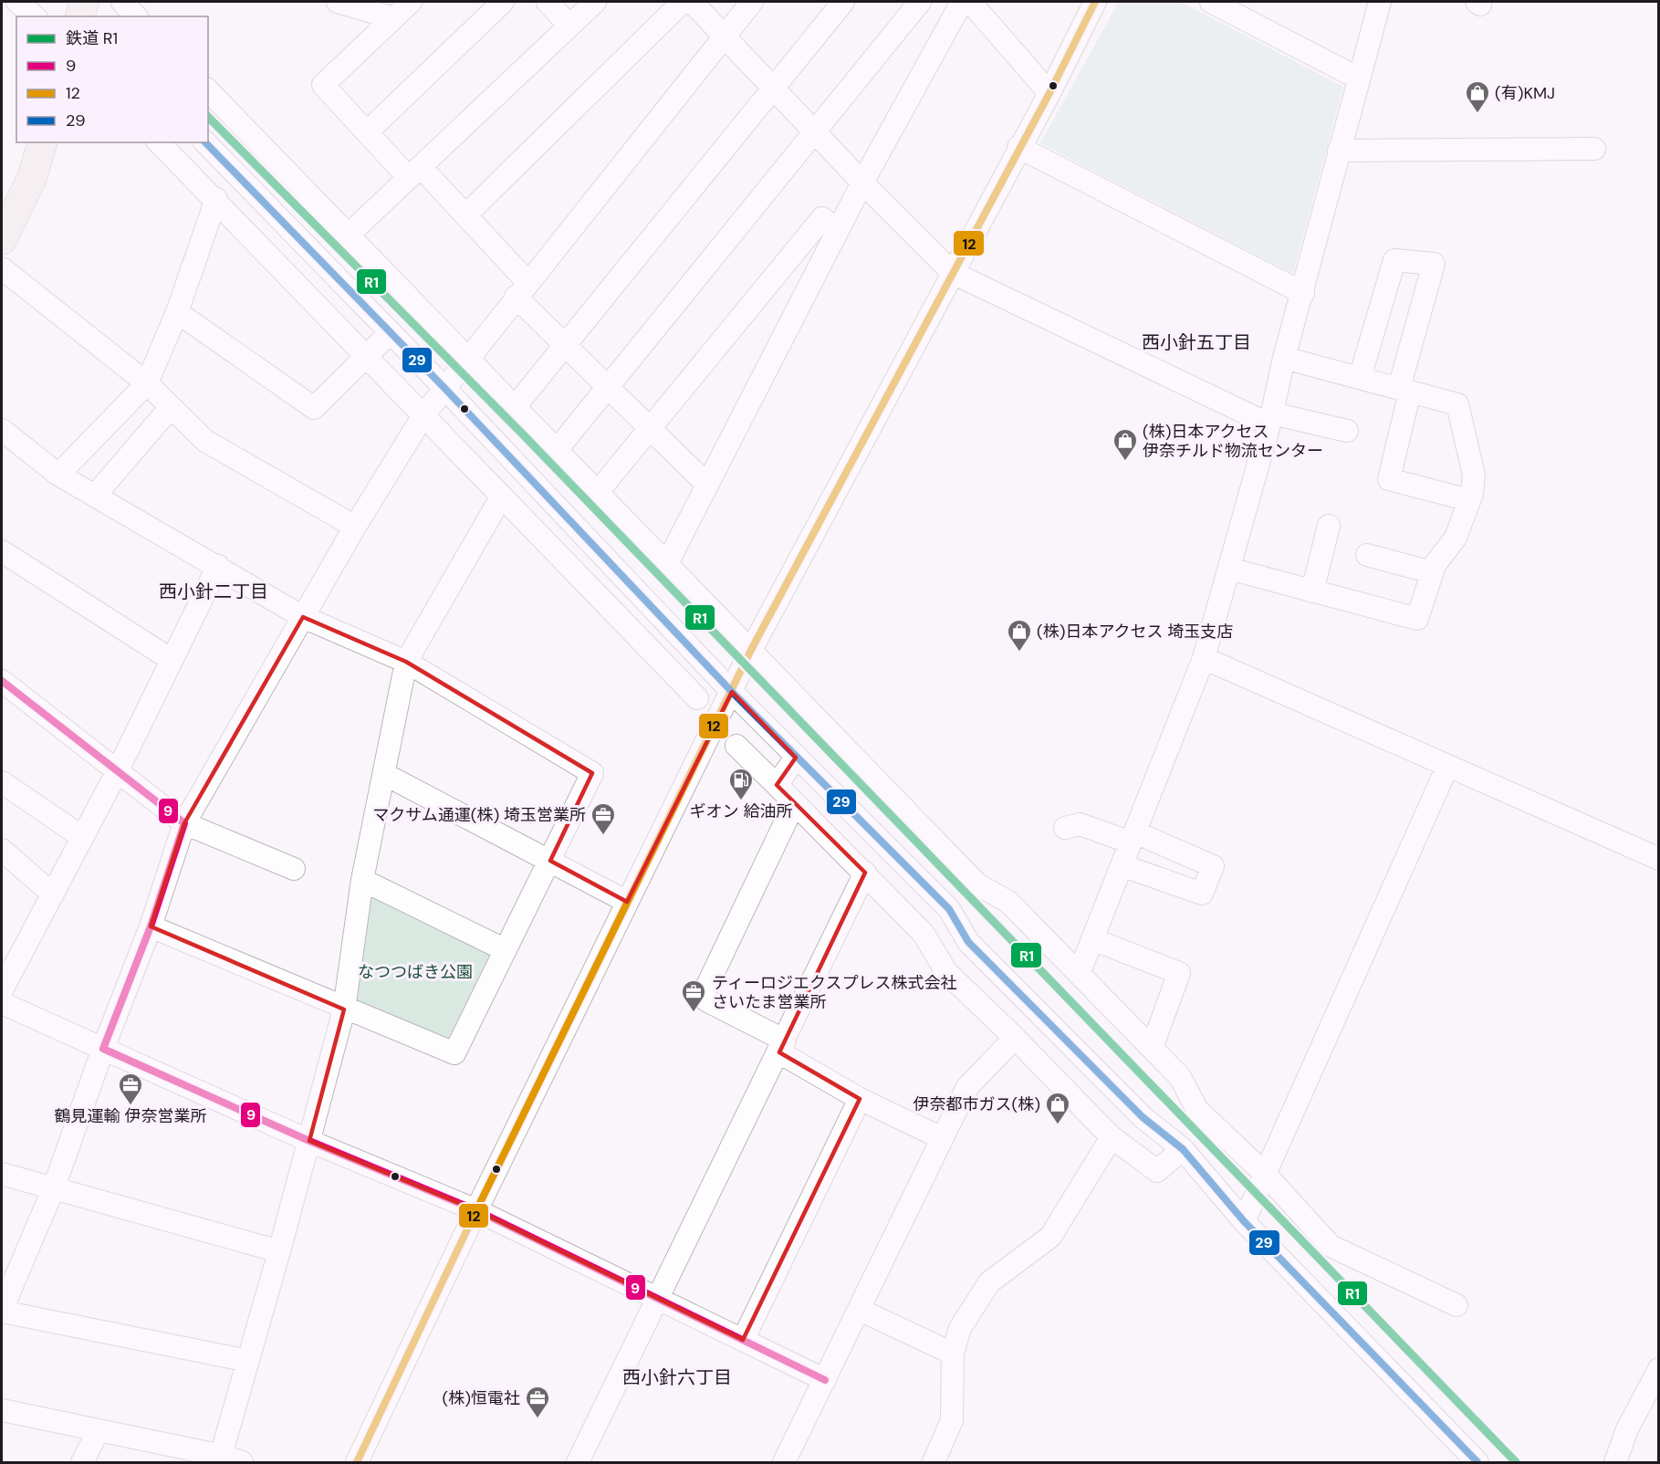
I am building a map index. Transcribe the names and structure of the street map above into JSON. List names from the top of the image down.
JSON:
{
  "districts": ["西小針五丁目", "西小針二丁目", "西小針六丁目"],
  "parks": ["なつつばき公園"],
  "places": {
    "shop": [
      "(有)KMJ",
      "(株)日本アクセス 伊奈チルド物流センター",
      "(株)日本アクセス 埼玉支店",
      "伊奈都市ガス(株)"
    ],
    "fuel station": ["ギオン 給油所"],
    "office": [
      "マクサム通運(株) 埼玉営業所",
      "ティーロジエクスプレス株式会社 さいたま営業所",
      "鶴見運輸 伊奈営業所",
      "(株)恒電社"
    ]
  },
  "lines": [
    "transit line 12",
    "rail line R1",
    "transit line 29",
    "transit line 9"
  ],
  "legend": [
    "鉄道 R1",
    "9",
    "12",
    "29"
  ]
}
